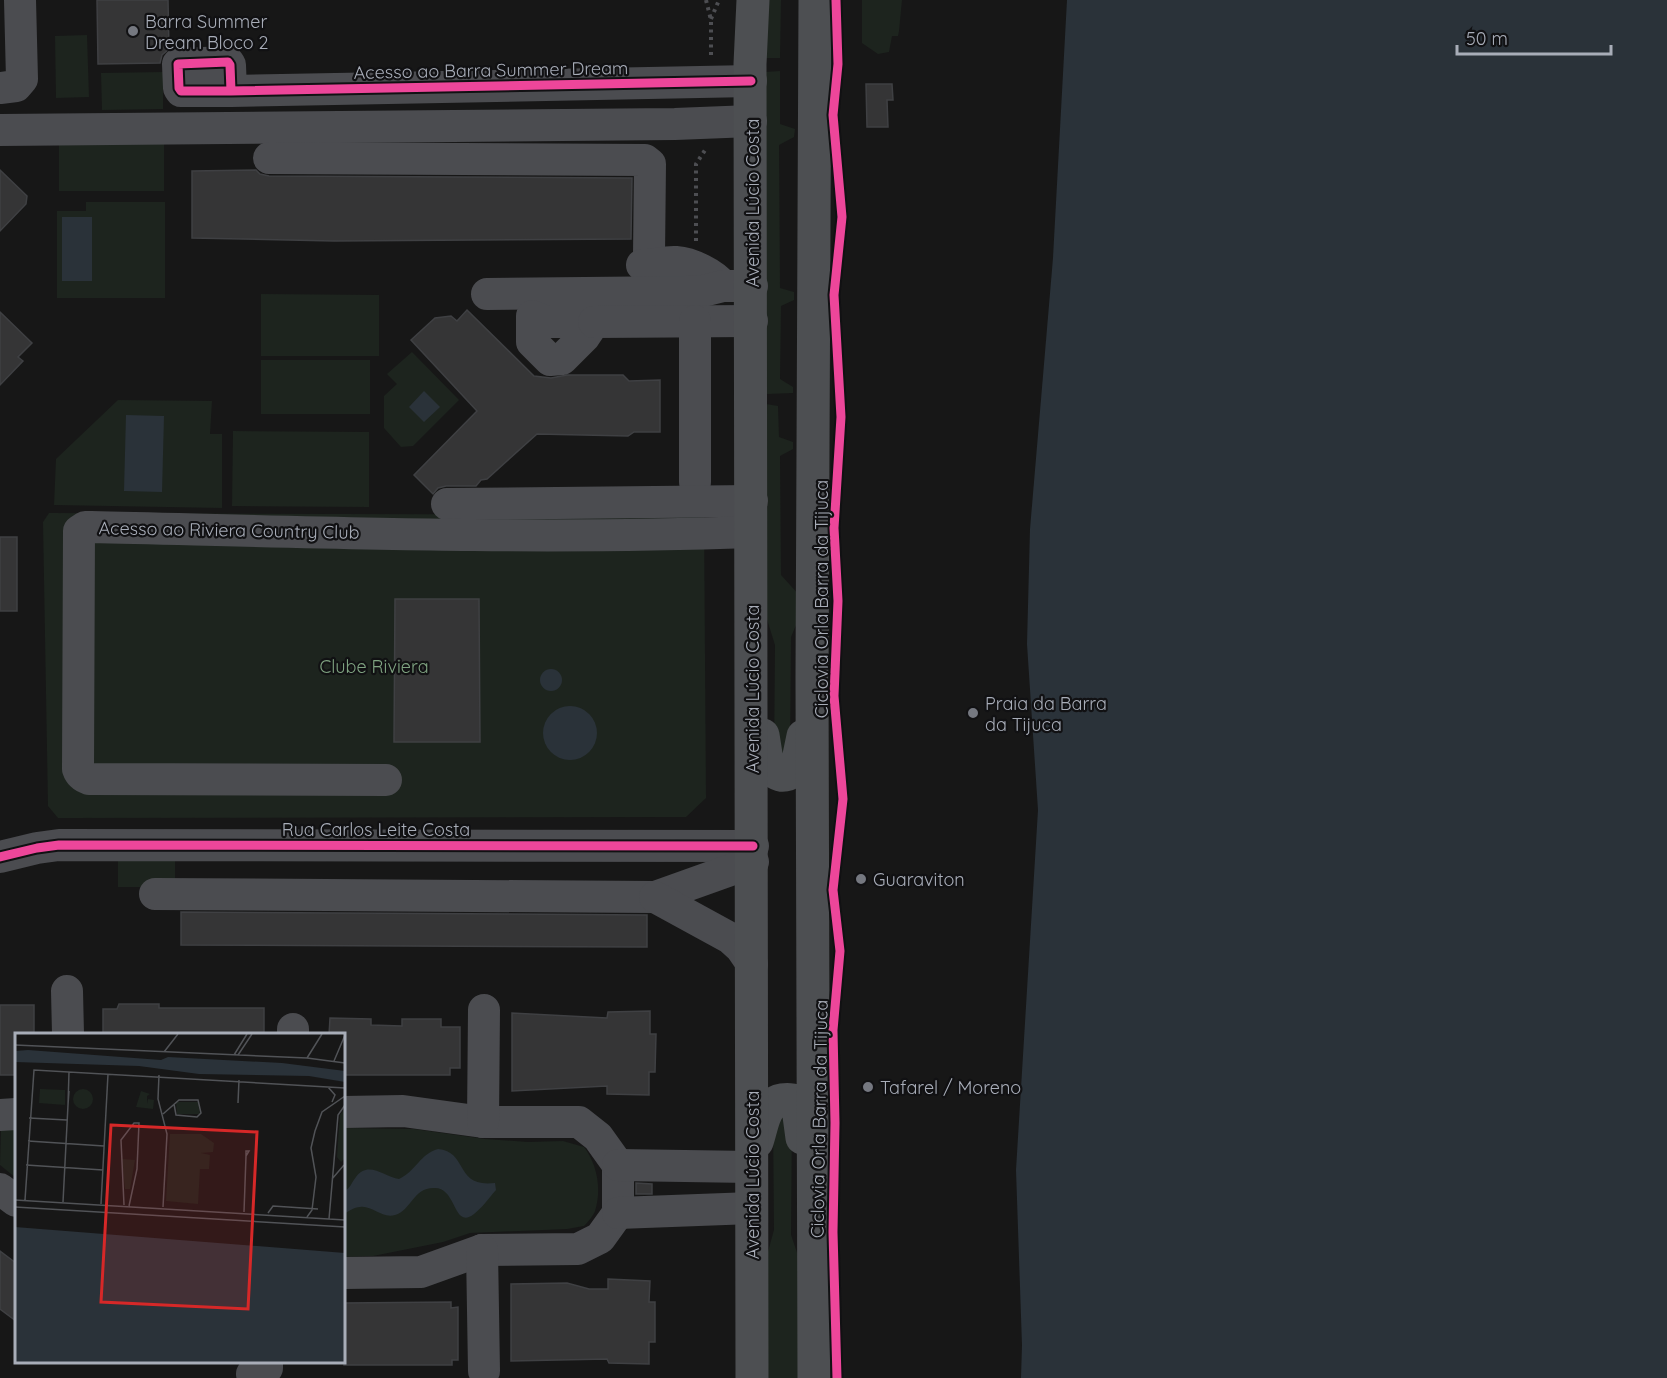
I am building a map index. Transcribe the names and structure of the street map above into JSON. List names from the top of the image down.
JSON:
{
  "streets": {
    "main road": ["Avenida Lúcio Costa"],
    "street": ["Acesso ao Barra Summer Dream", "Acesso ao Riviera Country Club", "Rua Carlos Leite Costa"],
    "cycle path": ["Ciclovia Orla Barra da Tijuca"]
  },
  "crossings": [
    ["Acesso ao Barra Summer Dream", "Avenida Lúcio Costa"],
    ["Avenida Lúcio Costa", "Acesso ao Riviera Country Club"],
    ["Avenida Lúcio Costa", "Rua Carlos Leite Costa"]
  ],
  "parks": ["Clube Riviera"],
  "places": [
    "Barra Summer Dream Bloco 2",
    "Praia da Barra da Tijuca",
    "Guaraviton",
    "Tafarel / Moreno"
  ],
  "scale_bar": "50 m"
}
